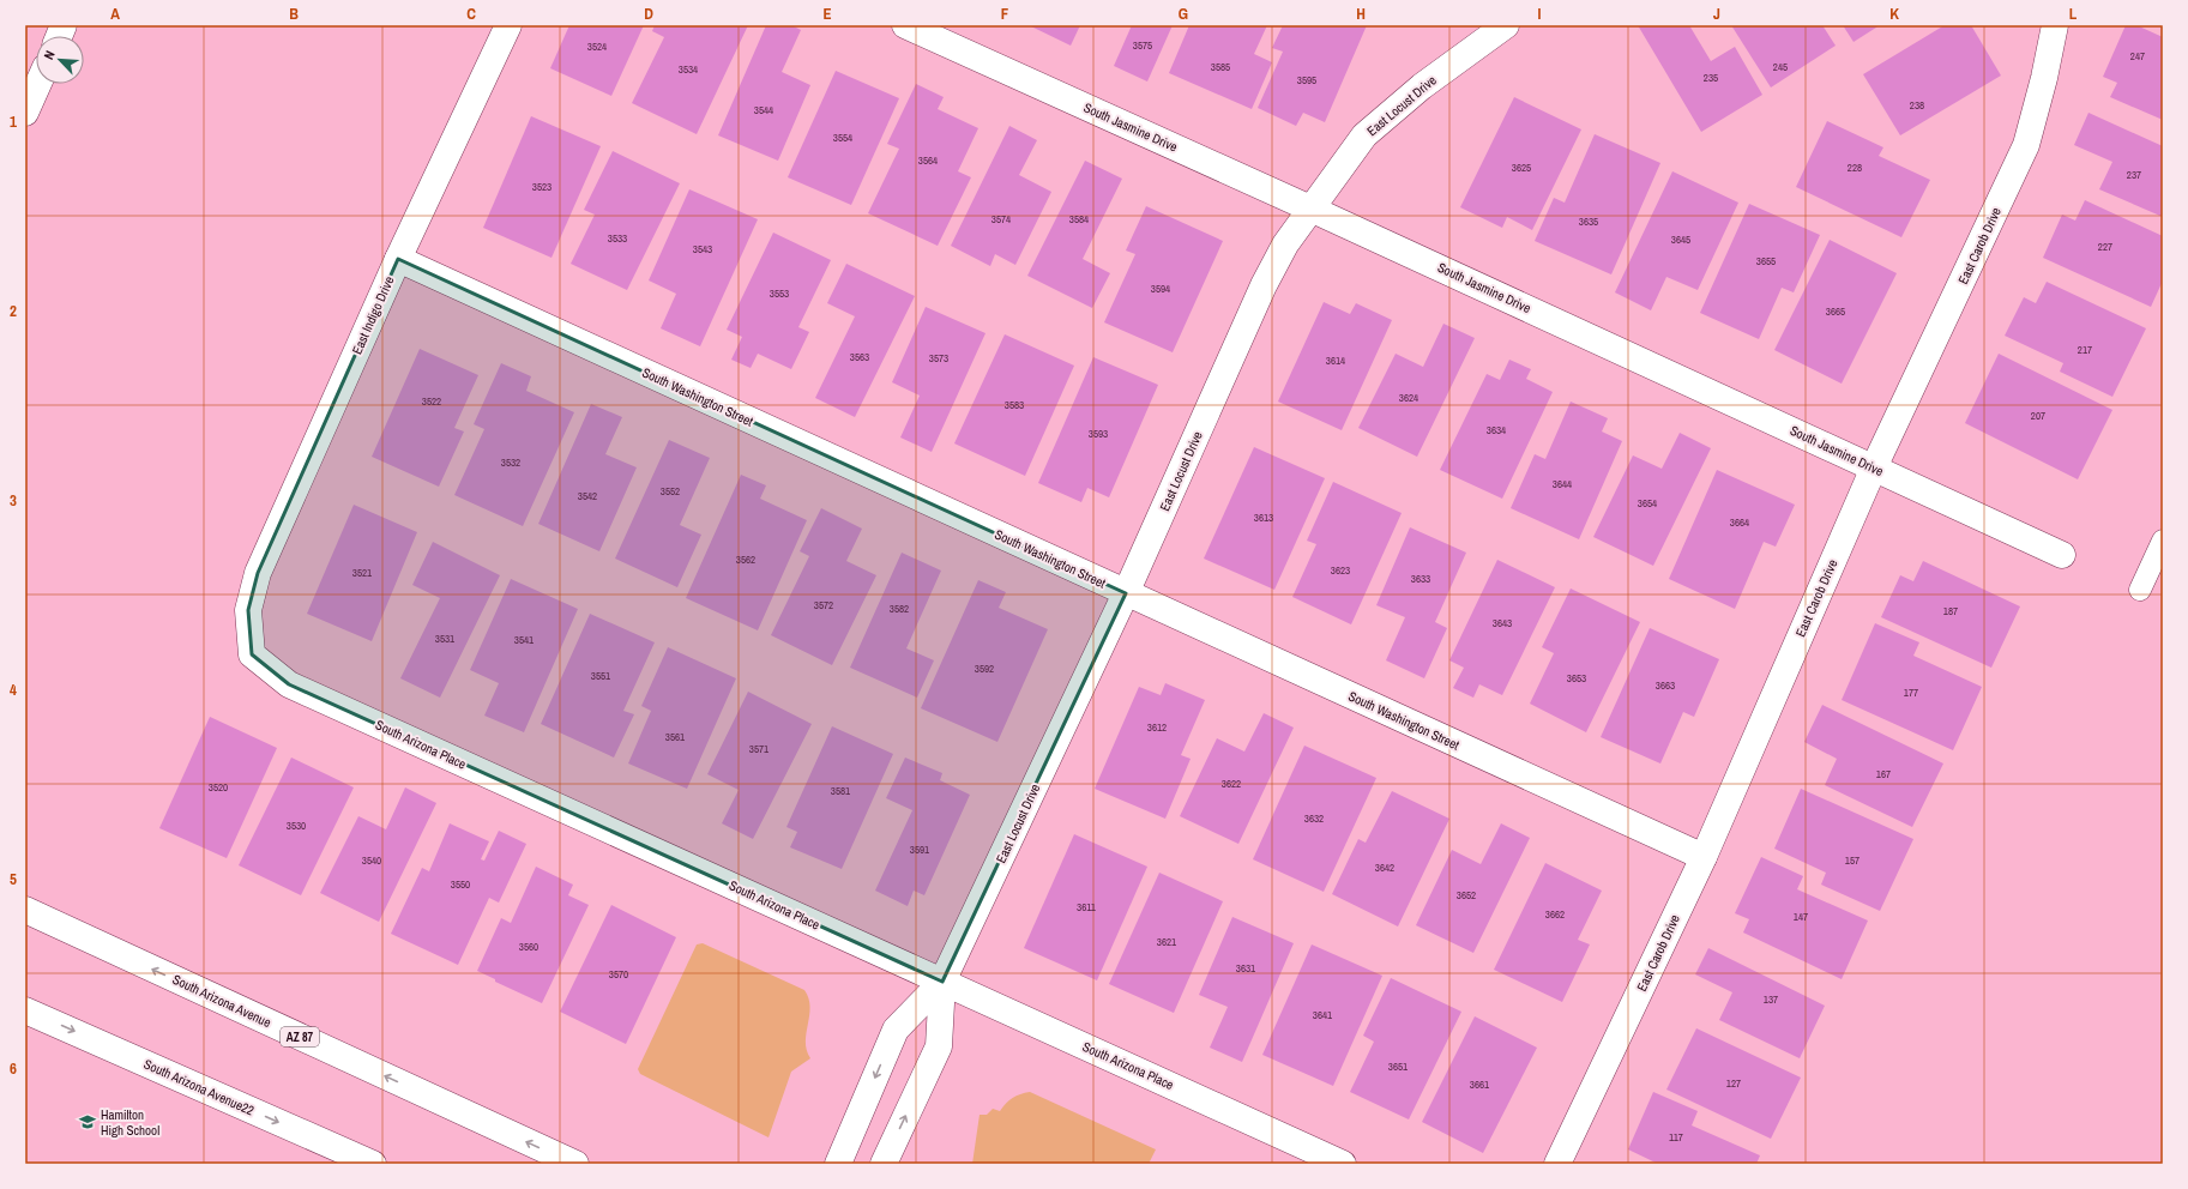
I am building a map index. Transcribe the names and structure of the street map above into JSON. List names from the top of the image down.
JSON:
{
  "streets": {
    "street": [
      "East Locust Drive",
      "South Jasmine Drive",
      "East Carob Drive",
      "East Indigo Drive",
      "South Washington Street",
      "South Arizona Place",
      "South Arizona Avenue",
      "AZ 87",
      "South Arizona Avenue22"
    ]
  },
  "crossings": [
    ["East Locust Drive", "South Jasmine Drive"],
    ["East Locust Drive", "South Washington Street"],
    ["East Locust Drive", "South Arizona Place"],
    ["South Jasmine Drive", "East Carob Drive"],
    ["East Carob Drive", "South Washington Street"],
    ["East Indigo Drive", "South Washington Street"],
    ["East Indigo Drive", "South Arizona Place"]
  ],
  "one_way": ["South Arizona Avenue", "South Arizona Avenue22"],
  "places": {
    "school or university": ["Hamilton High School"]
  },
  "house_numbers": [
    "3575",
    "3524",
    "247",
    "3585",
    "245",
    "3534",
    "235",
    "3595",
    "238",
    "3544",
    "3554",
    "3564",
    "3625",
    "228",
    "237",
    "3523",
    "3574",
    "3584",
    "3635",
    "3533",
    "3645",
    "227",
    "3543",
    "3655",
    "3594",
    "3553",
    "3665",
    "217",
    "3563",
    "3573",
    "3614",
    "3624",
    "3522",
    "3583",
    "207",
    "3634",
    "3593",
    "3532",
    "3644",
    "3552",
    "3542",
    "3654",
    "3613",
    "3664",
    "3562",
    "3623",
    "3521",
    "3633",
    "3572",
    "3582",
    "187",
    "3643",
    "3531",
    "3541",
    "3592",
    "3551",
    "3653",
    "3663",
    "177",
    "3612",
    "3561",
    "3571",
    "167",
    "3622",
    "3520",
    "3581",
    "3632",
    "3530",
    "3591",
    "3540",
    "157",
    "3642",
    "3550",
    "3652",
    "3611",
    "3662",
    "147",
    "3621",
    "3560",
    "3631",
    "3570",
    "137",
    "3641",
    "3651",
    "127",
    "3661",
    "117"
  ],
  "north": "top left",
  "grid": {
    "columns": [
      "A",
      "B",
      "C",
      "D",
      "E",
      "F",
      "G",
      "H",
      "I",
      "J",
      "K",
      "L"
    ],
    "rows": [
      "1",
      "2",
      "3",
      "4",
      "5",
      "6"
    ]
  }
}
